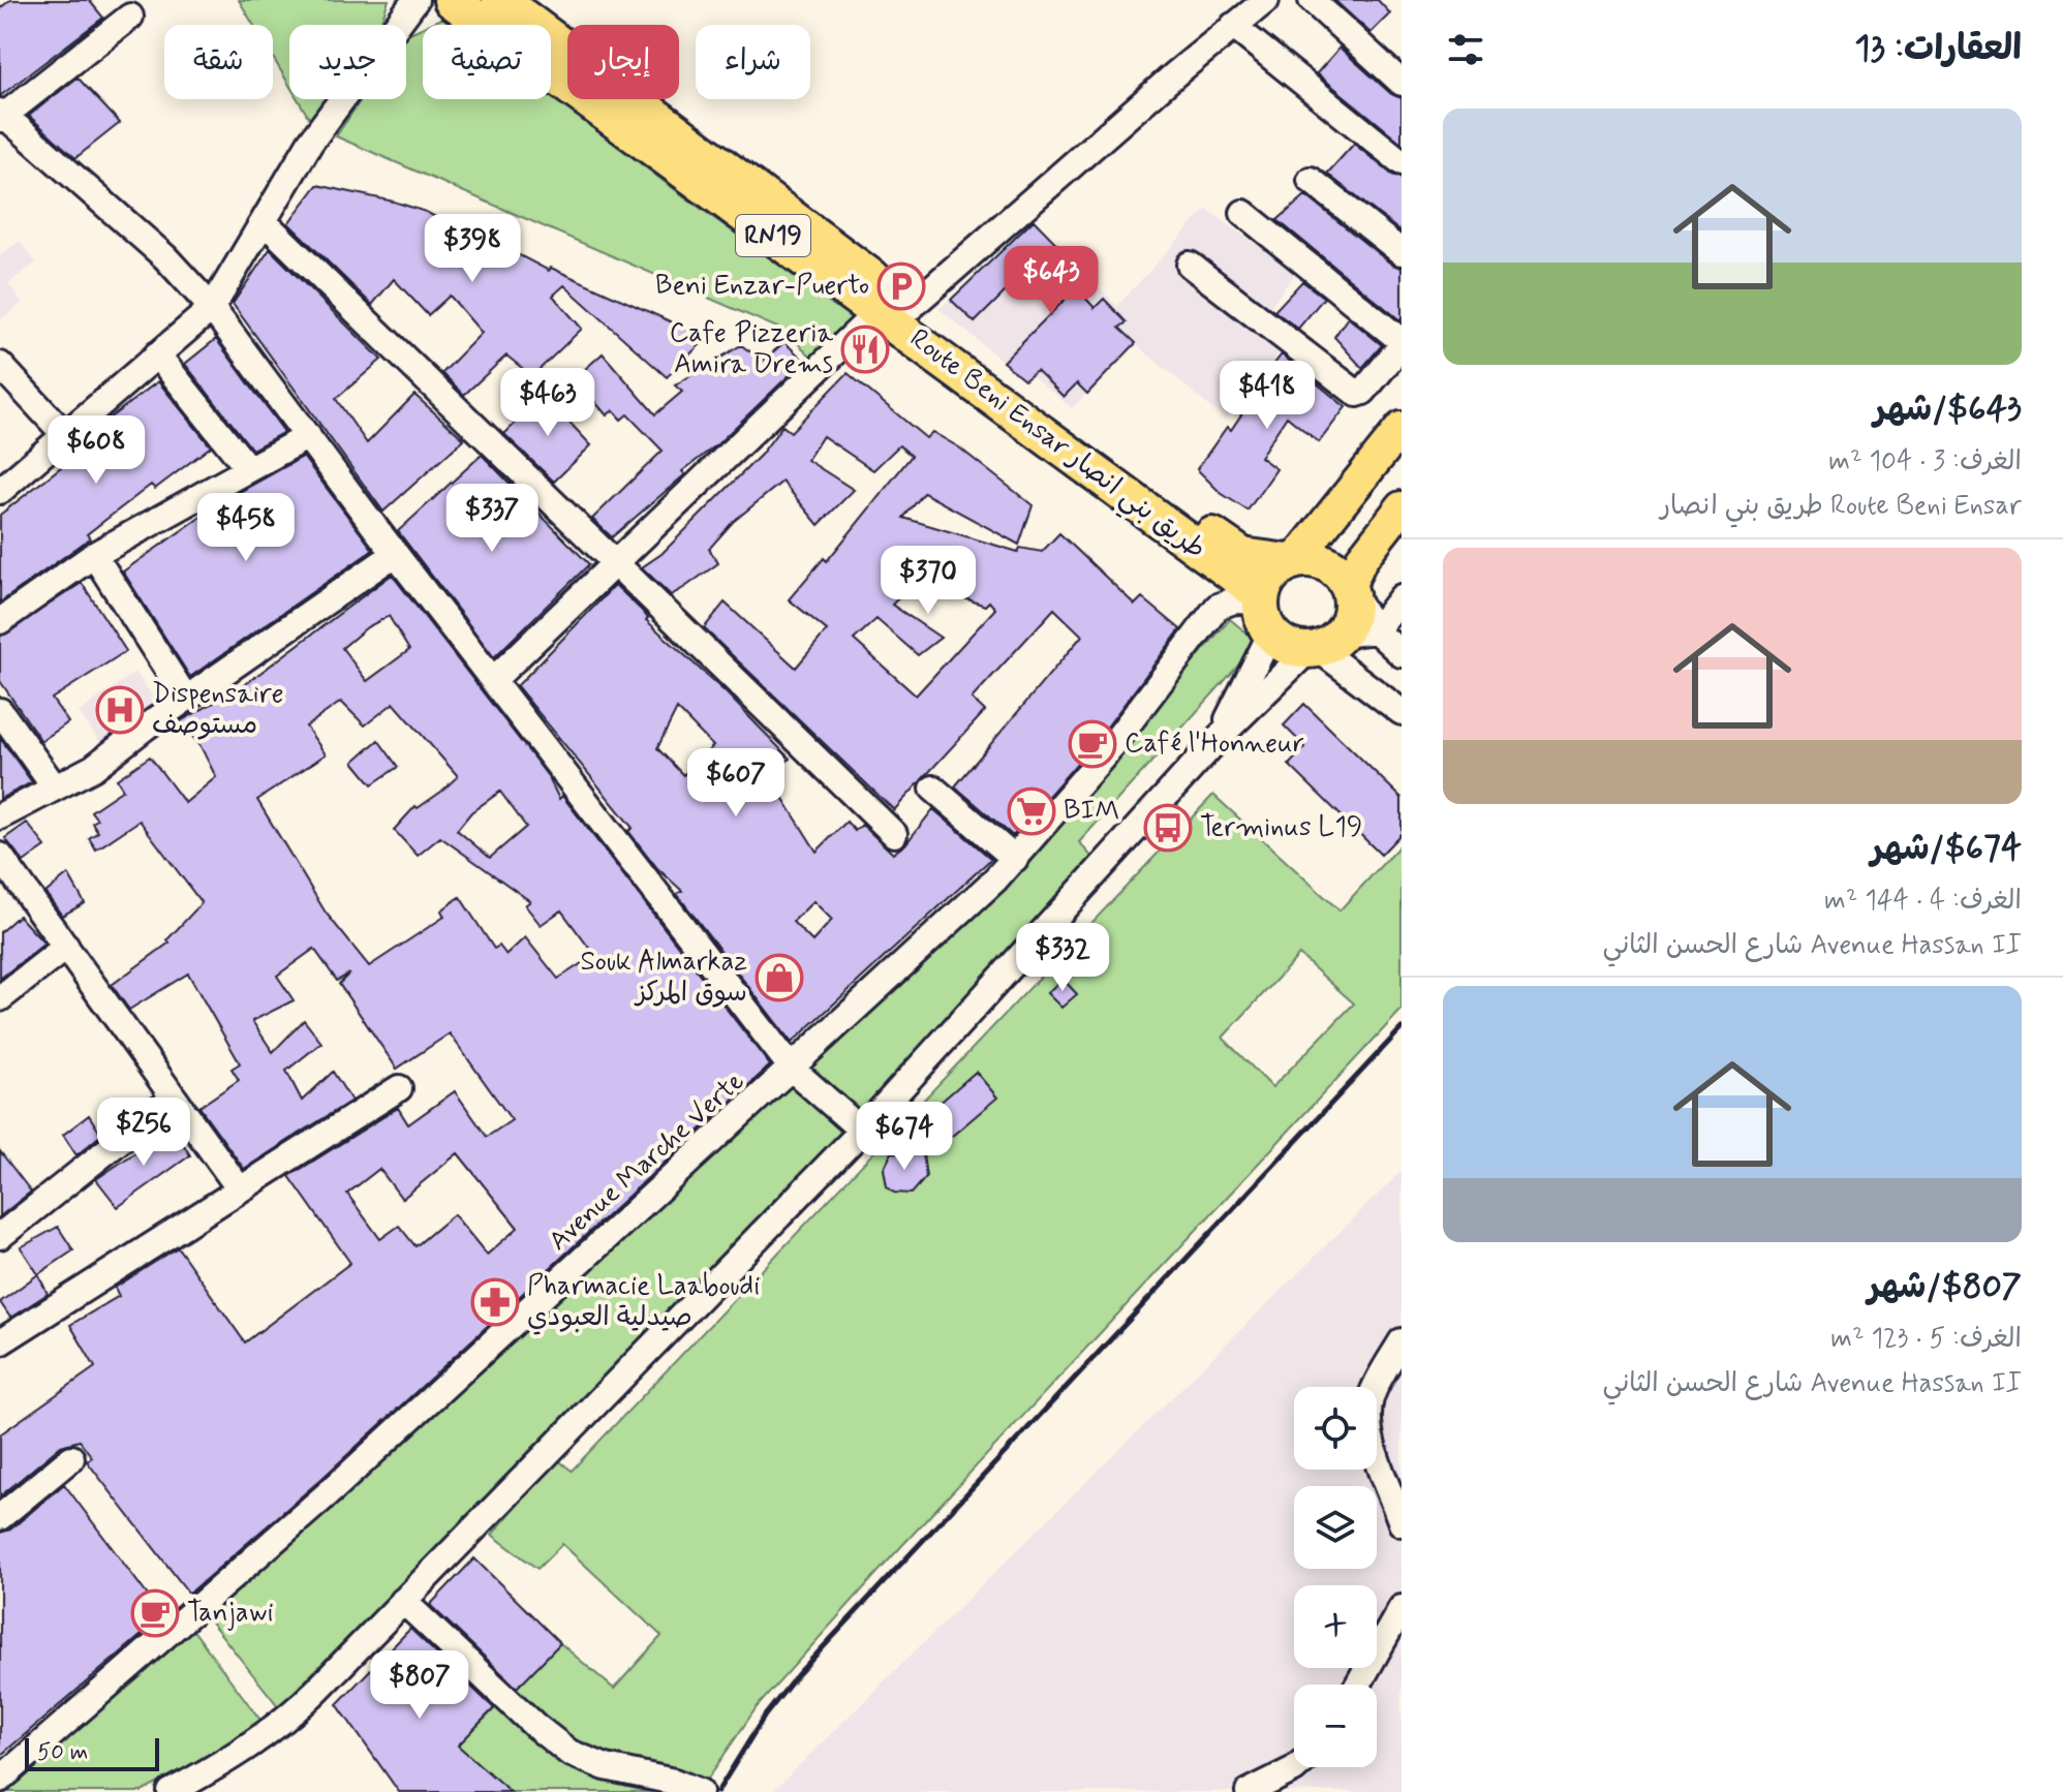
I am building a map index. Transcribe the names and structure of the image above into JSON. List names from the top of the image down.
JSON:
{
  "streets": {
    "highway": ["RN19", "Route Beni Ensar طريق بني انصار"],
    "street": ["Avenue Marche Verte"]
  },
  "crossings": [
    ["RN19", "Route Beni Ensar طريق بني انصار"],
    ["RN19", "Avenue Marche Verte"],
    ["Route Beni Ensar طريق بني انصار", "Avenue Marche Verte"]
  ],
  "places": {
    "parking": ["Beni Enzar-Puerto"],
    "restaurant": ["Cafe Pizzeria Amira Drems"],
    "hospital": ["Dispensaire مستوصف"],
    "cafe": ["Café l'Honneur", "Tanjawi"],
    "supermarket": ["BIM"],
    "bus stop": ["Terminus L19"],
    "shop": ["Souk Almarkaz سوق المركز"],
    "pharmacy": ["Pharmacie Laaboudi صيدلية العبودي"]
  },
  "scale_bar": "50 m",
  "page": {
    "heading": "العقارات: 13",
    "chip": [
      "شراء",
      "إيجار",
      "تصفية",
      "جديد",
      "شقة"
    ],
    "list": [
      {
        "name": "$643/شهر",
        "note": "الغرف: 3 · 104 m² · Route Beni Ensar طريق بني انصار"
      },
      {
        "name": "$674/شهر",
        "note": "الغرف: 4 · 144 m² · Avenue Hassan II شارع الحسن الثاني"
      },
      {
        "name": "$807/شهر",
        "note": "الغرف: 5 · 123 m² · Avenue Hassan II شارع الحسن الثاني"
      }
    ],
    "price": [
      "$398",
      "$643",
      "$418",
      "$463",
      "$608",
      "$337",
      "$458",
      "$370",
      "$607",
      "$332",
      "$256",
      "$674",
      "$807"
    ],
    "map_buttons": ["+", "−"],
    "scale": "50 m"
  }
}
